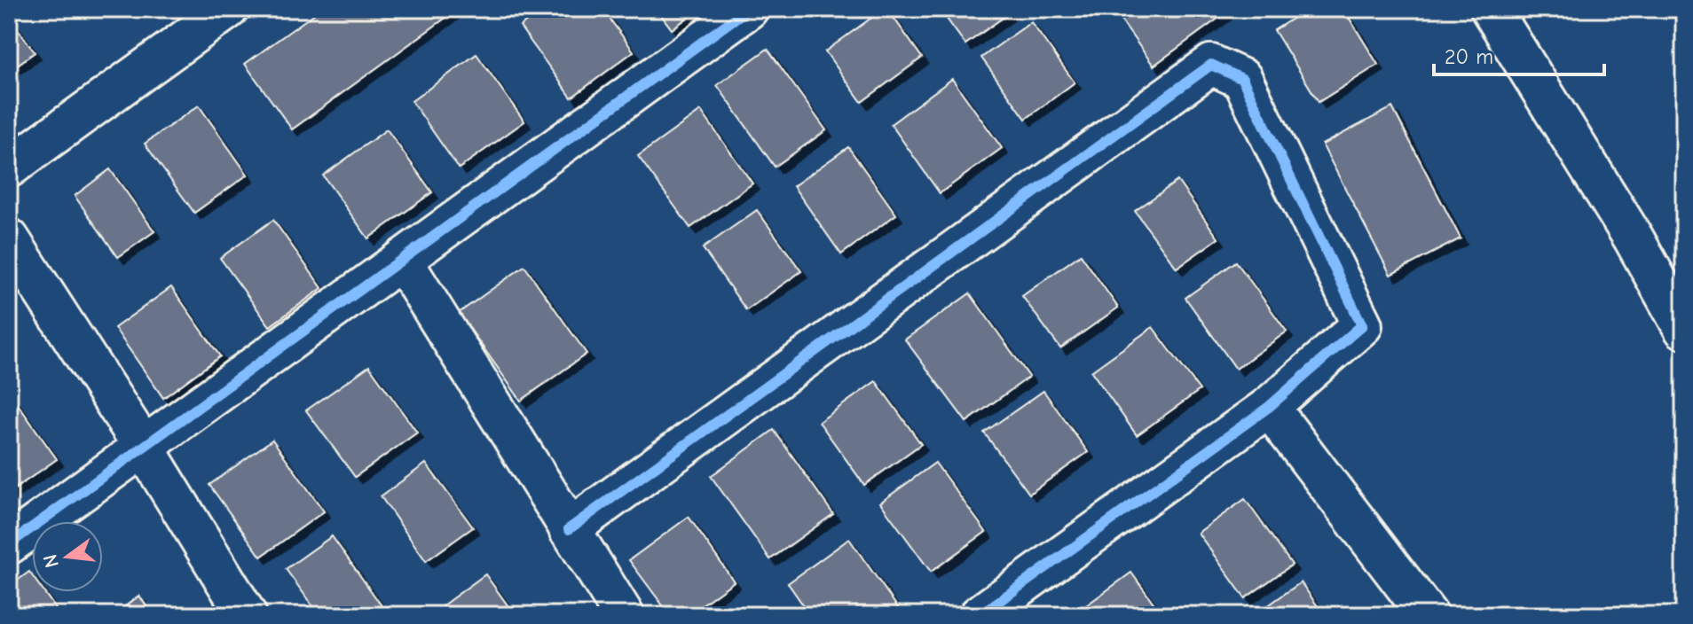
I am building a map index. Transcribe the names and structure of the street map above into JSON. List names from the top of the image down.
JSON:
{
  "scale_bar": "20 m",
  "north": "left"
}
